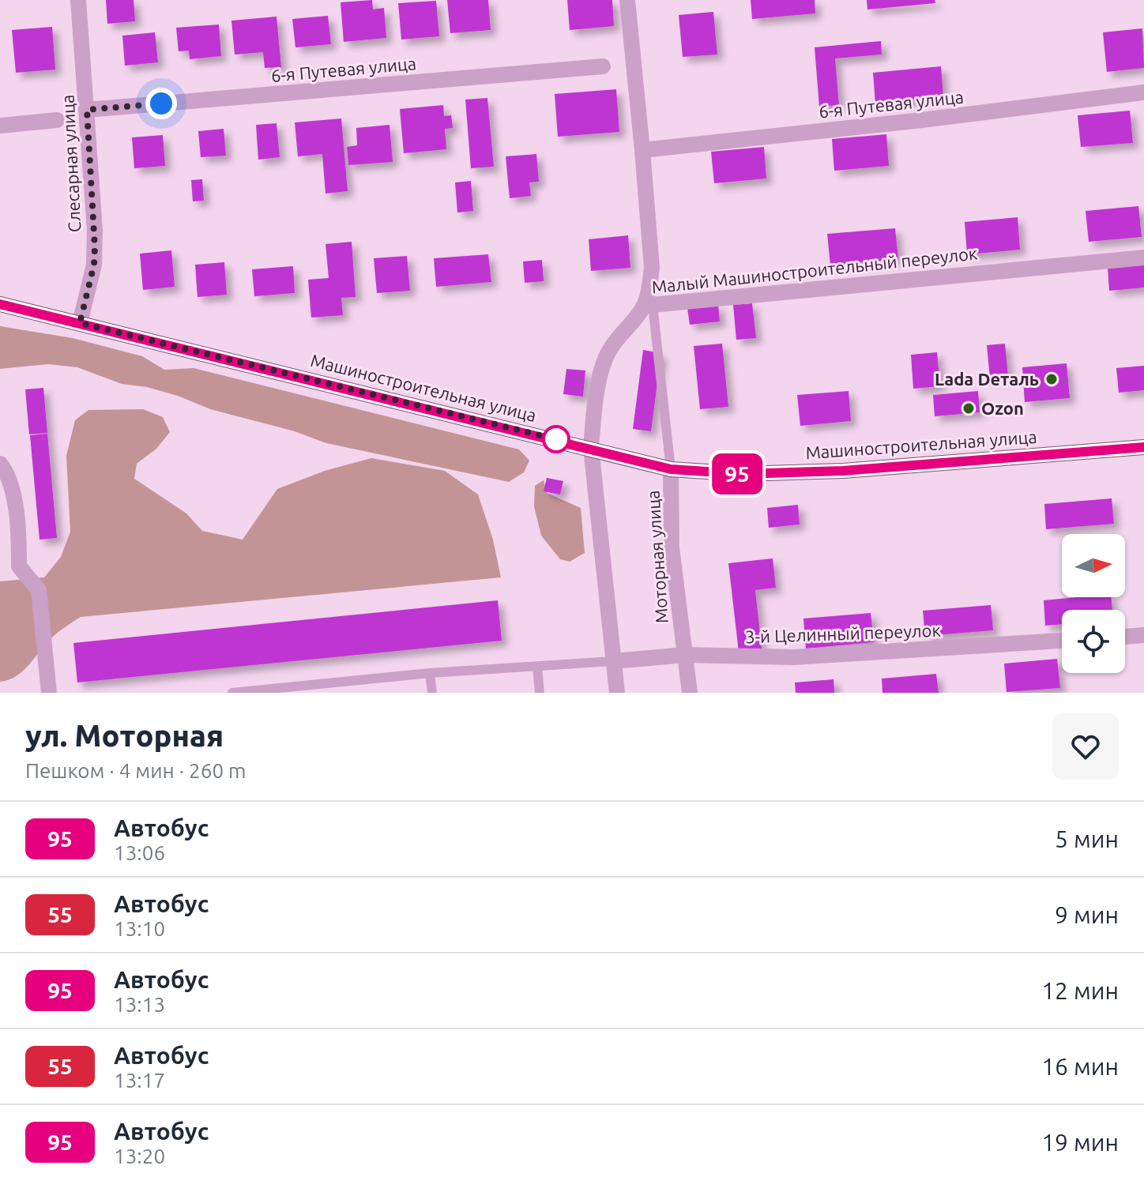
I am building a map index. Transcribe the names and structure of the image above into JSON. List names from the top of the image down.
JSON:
{
  "streets": {
    "main road": ["Машиностроительная улица"],
    "street": [
      "6-я Путевая улица",
      "Слесарная улица",
      "Малый Машиностроительный переулок",
      "Моторная улица",
      "3-й Целинный переулок"
    ]
  },
  "crossings": [
    ["6-я Путевая улица", "Слесарная улица"],
    ["6-я Путевая улица", "Моторная улица"],
    ["Слесарная улица", "Машиностроительная улица"],
    ["Малый Машиностроительный переулок", "Машиностроительная улица"],
    ["Малый Машиностроительный переулок", "Моторная улица"],
    ["Машиностроительная улица", "Моторная улица"],
    ["Моторная улица", "3-й Целинный переулок"]
  ],
  "places": ["Lada Dеталь", "Ozon"],
  "lines": ["bus line 95"],
  "north": "right",
  "page": {
    "on_map": "95",
    "heading": ["ул. Моторная", "Пешком · 4 мин · 260 m"],
    "list": [
      {
        "mark": "95",
        "name": "Автобус",
        "note": "13:06",
        "value": "5 мин"
      },
      {
        "mark": "55",
        "name": "Автобус",
        "note": "13:10",
        "value": "9 мин"
      },
      {
        "mark": "95",
        "name": "Автобус",
        "note": "13:13",
        "value": "12 мин"
      },
      {
        "mark": "55",
        "name": "Автобус",
        "note": "13:17",
        "value": "16 мин"
      },
      {
        "mark": "95",
        "name": "Автобус",
        "note": "13:20",
        "value": "19 мин"
      }
    ]
  }
}
